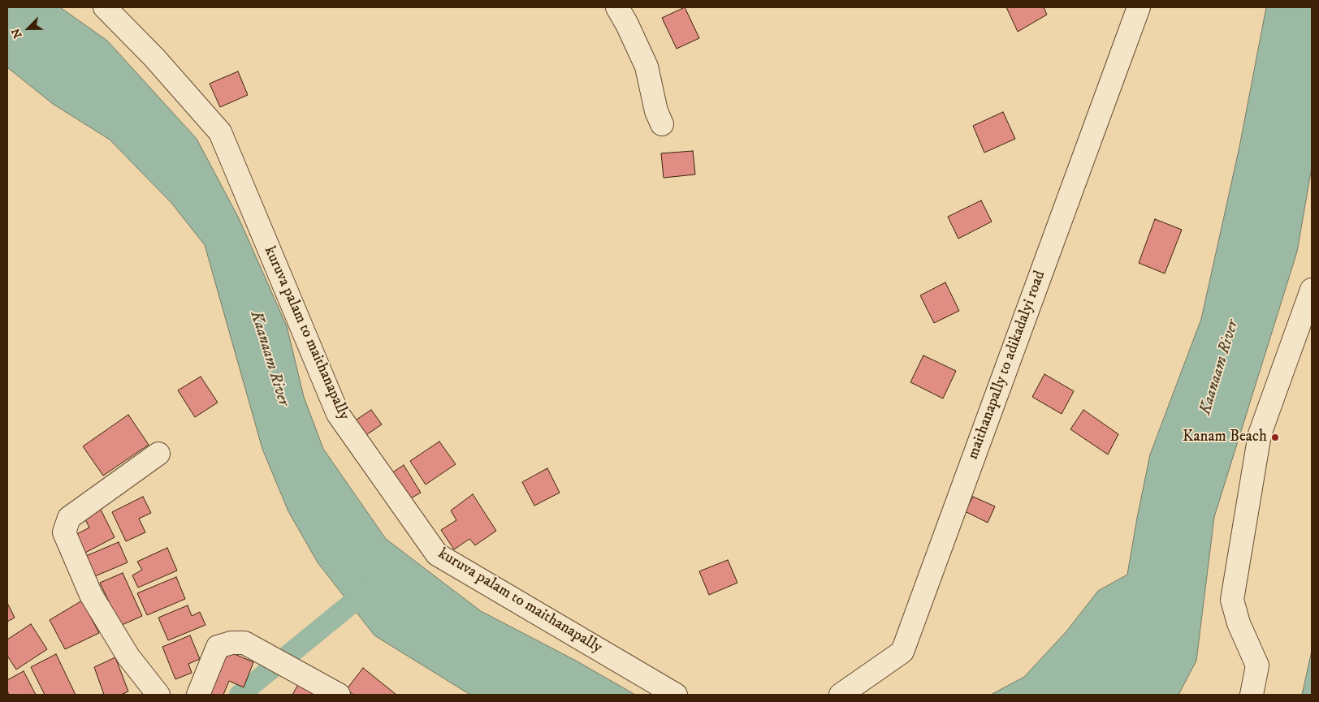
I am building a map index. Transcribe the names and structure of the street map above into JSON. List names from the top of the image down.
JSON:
{
  "streets": {
    "street": ["kuruva palam to maithanapally", "maithanapally to adikadalyi road"]
  },
  "water": ["Kaanaam River"],
  "places": ["Kanam Beach"],
  "north": "bottom left"
}
